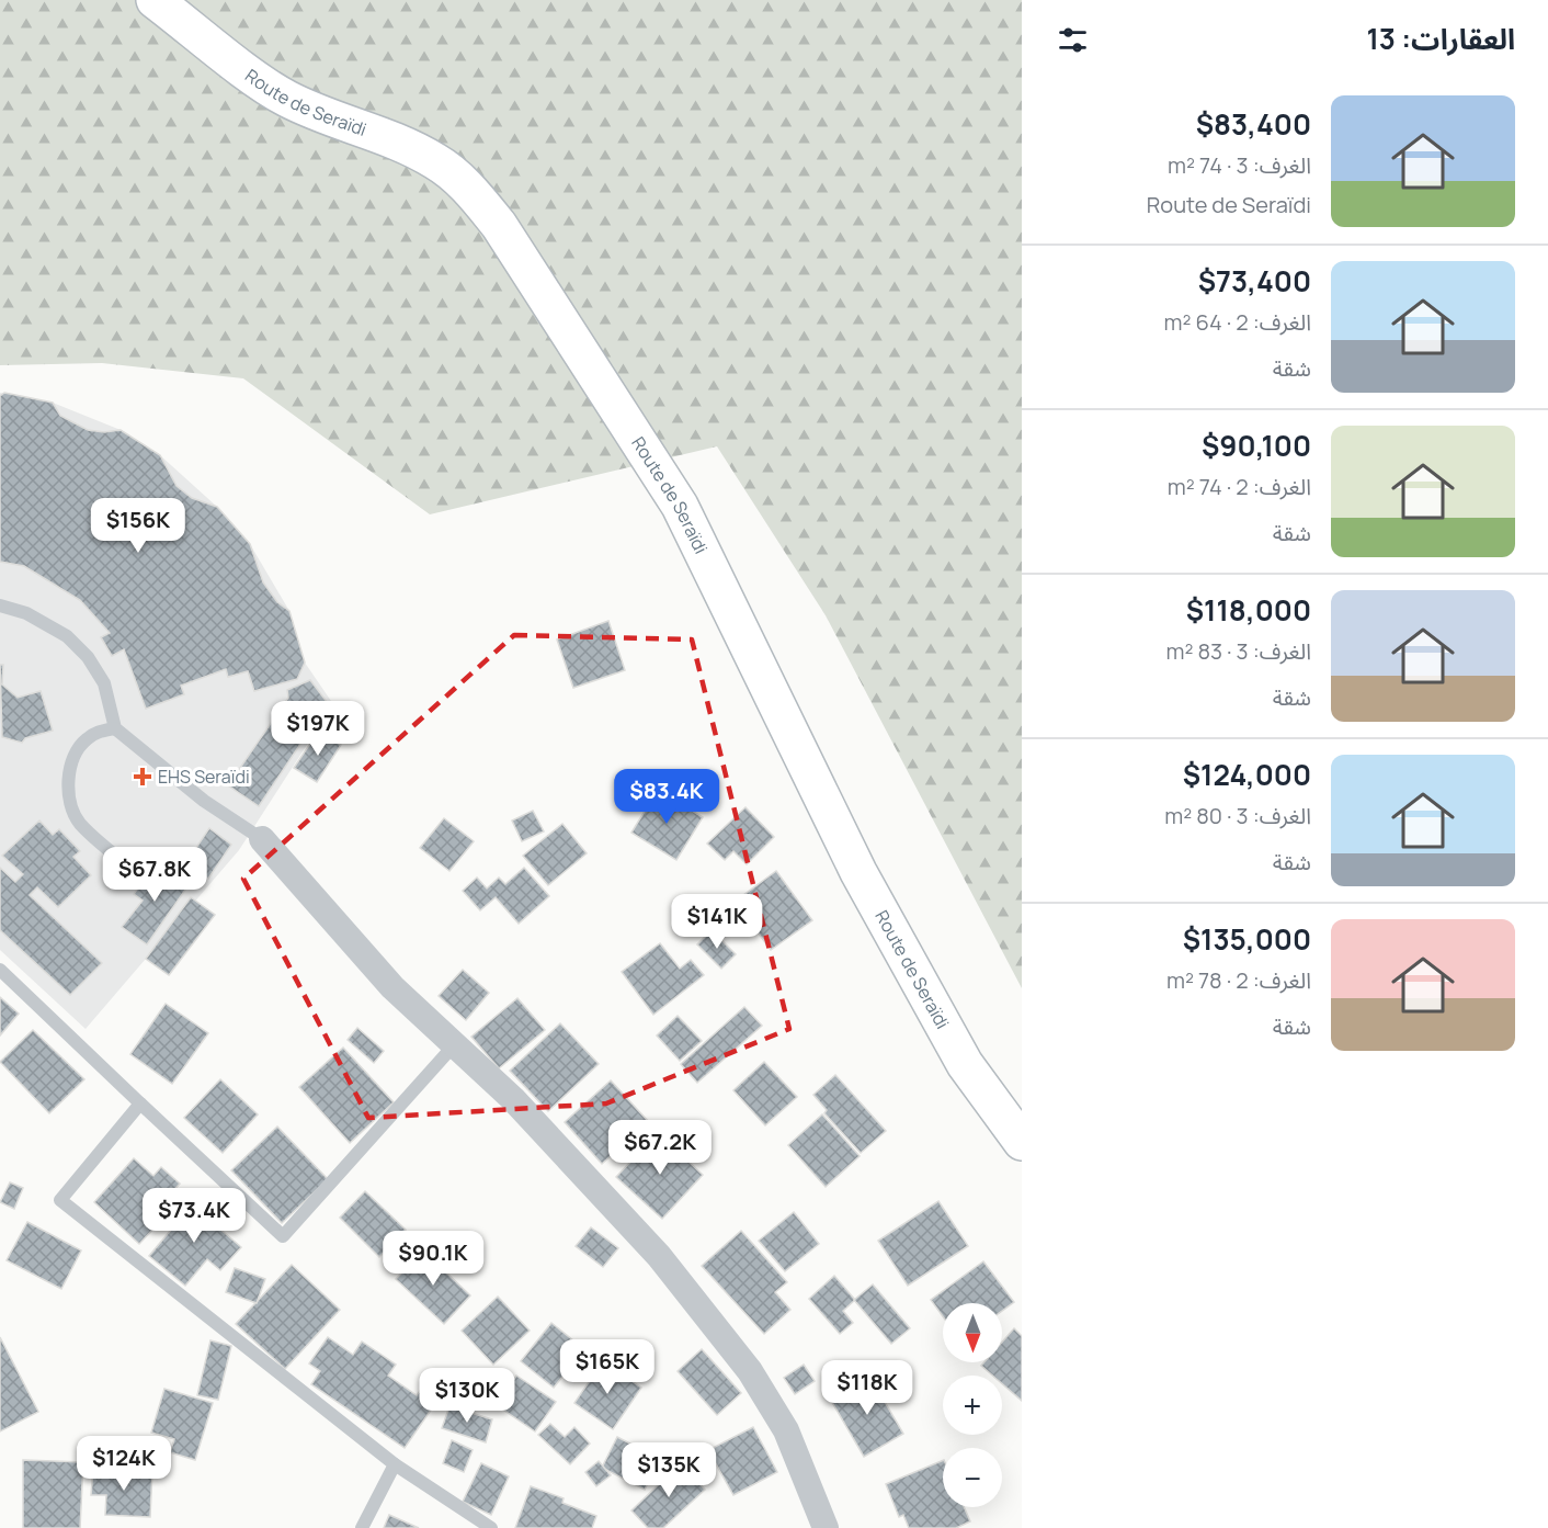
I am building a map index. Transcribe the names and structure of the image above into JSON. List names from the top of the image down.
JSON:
{
  "streets": {
    "main road": ["Route de Seraïdi"]
  },
  "places": {
    "health": ["EHS Seraïdi"]
  },
  "north": "bottom",
  "page": {
    "heading": "العقارات: 13",
    "list": [
      {
        "name": "$83,400",
        "note": "الغرف: 3 · 74 m² · Route de Seraïdi"
      },
      {
        "name": "$73,400",
        "note": "الغرف: 2 · 64 m² · شقة"
      },
      {
        "name": "$90,100",
        "note": "الغرف: 2 · 74 m² · شقة"
      },
      {
        "name": "$118,000",
        "note": "الغرف: 3 · 83 m² · شقة"
      },
      {
        "name": "$124,000",
        "note": "الغرف: 3 · 80 m² · شقة"
      },
      {
        "name": "$135,000",
        "note": "الغرف: 2 · 78 m² · شقة"
      }
    ],
    "price": [
      "$156K",
      "$197K",
      "$83.4K",
      "$67.8K",
      "$141K",
      "$67.2K",
      "$73.4K",
      "$90.1K",
      "$165K",
      "$118K",
      "$130K",
      "$124K",
      "$135K"
    ],
    "map_buttons": ["+", "−"]
  }
}
